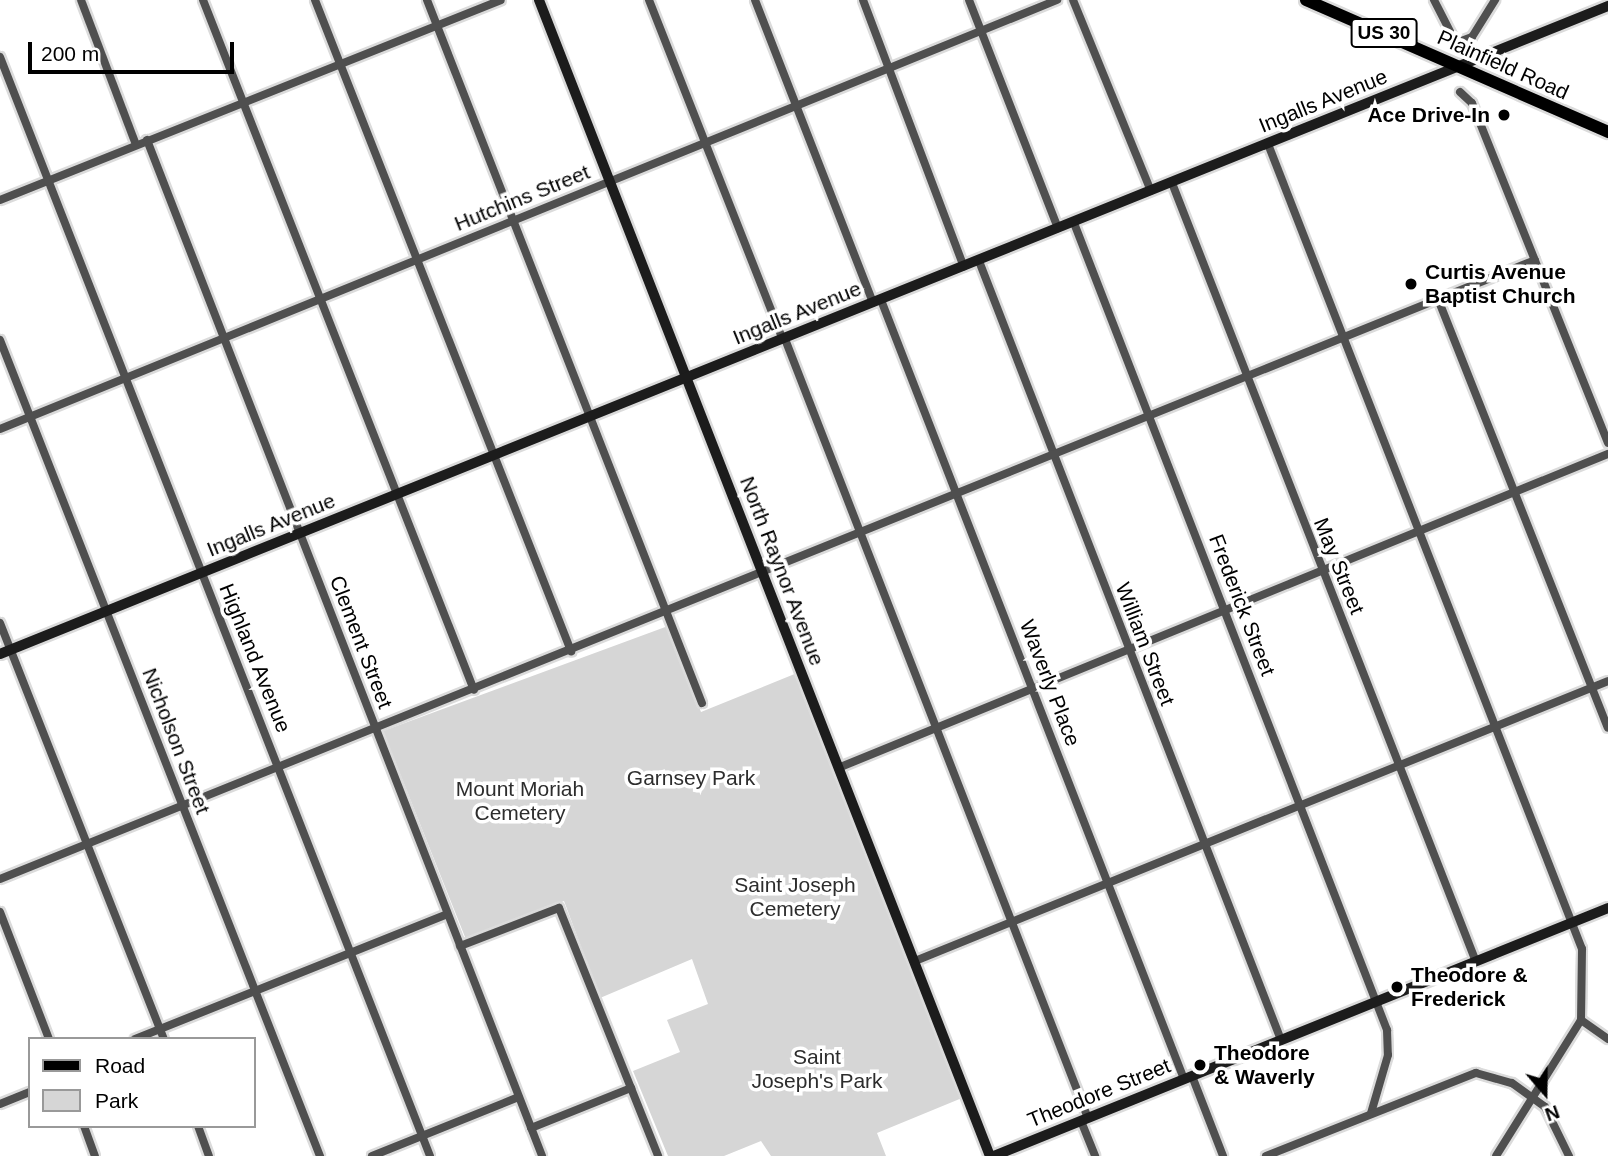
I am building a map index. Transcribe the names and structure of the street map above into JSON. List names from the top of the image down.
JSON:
{
  "streets": {
    "main road": [
      "US 30",
      "Plainfield Road",
      "Ingalls Avenue",
      "North Raynor Avenue",
      "Theodore Street"
    ],
    "street": [
      "Hutchins Street",
      "May Street",
      "Frederick Street",
      "Clement Street",
      "William Street",
      "Highland Avenue",
      "Waverly Place",
      "Nicholson Street"
    ]
  },
  "crossings": [
    ["Plainfield Road", "Ingalls Avenue"],
    ["Ingalls Avenue", "May Street"],
    ["Ingalls Avenue", "North Raynor Avenue"],
    ["Ingalls Avenue", "Frederick Street"],
    ["Ingalls Avenue", "Clement Street"],
    ["Ingalls Avenue", "William Street"],
    ["Ingalls Avenue", "Highland Avenue"],
    ["Ingalls Avenue", "Waverly Place"],
    ["Ingalls Avenue", "Nicholson Street"],
    ["Hutchins Street", "North Raynor Avenue"],
    ["Hutchins Street", "Clement Street"],
    ["Hutchins Street", "Highland Avenue"],
    ["Hutchins Street", "Waverly Place"],
    ["Hutchins Street", "Nicholson Street"],
    ["May Street", "Theodore Street"],
    ["North Raynor Avenue", "Theodore Street"],
    ["Frederick Street", "Theodore Street"],
    ["William Street", "Theodore Street"],
    ["Waverly Place", "Theodore Street"]
  ],
  "parks": [
    "Garnsey Park",
    "Mount Moriah Cemetery",
    "Saint Joseph Cemetery",
    "Saint Joseph's Park"
  ],
  "places": [
    "Ace Drive-In",
    "Curtis Avenue Baptist Church",
    "Theodore & Frederick",
    "Theodore & Waverly"
  ],
  "legend": ["Road", "Park"],
  "scale_bar": "200 m",
  "north": "bottom"
}
